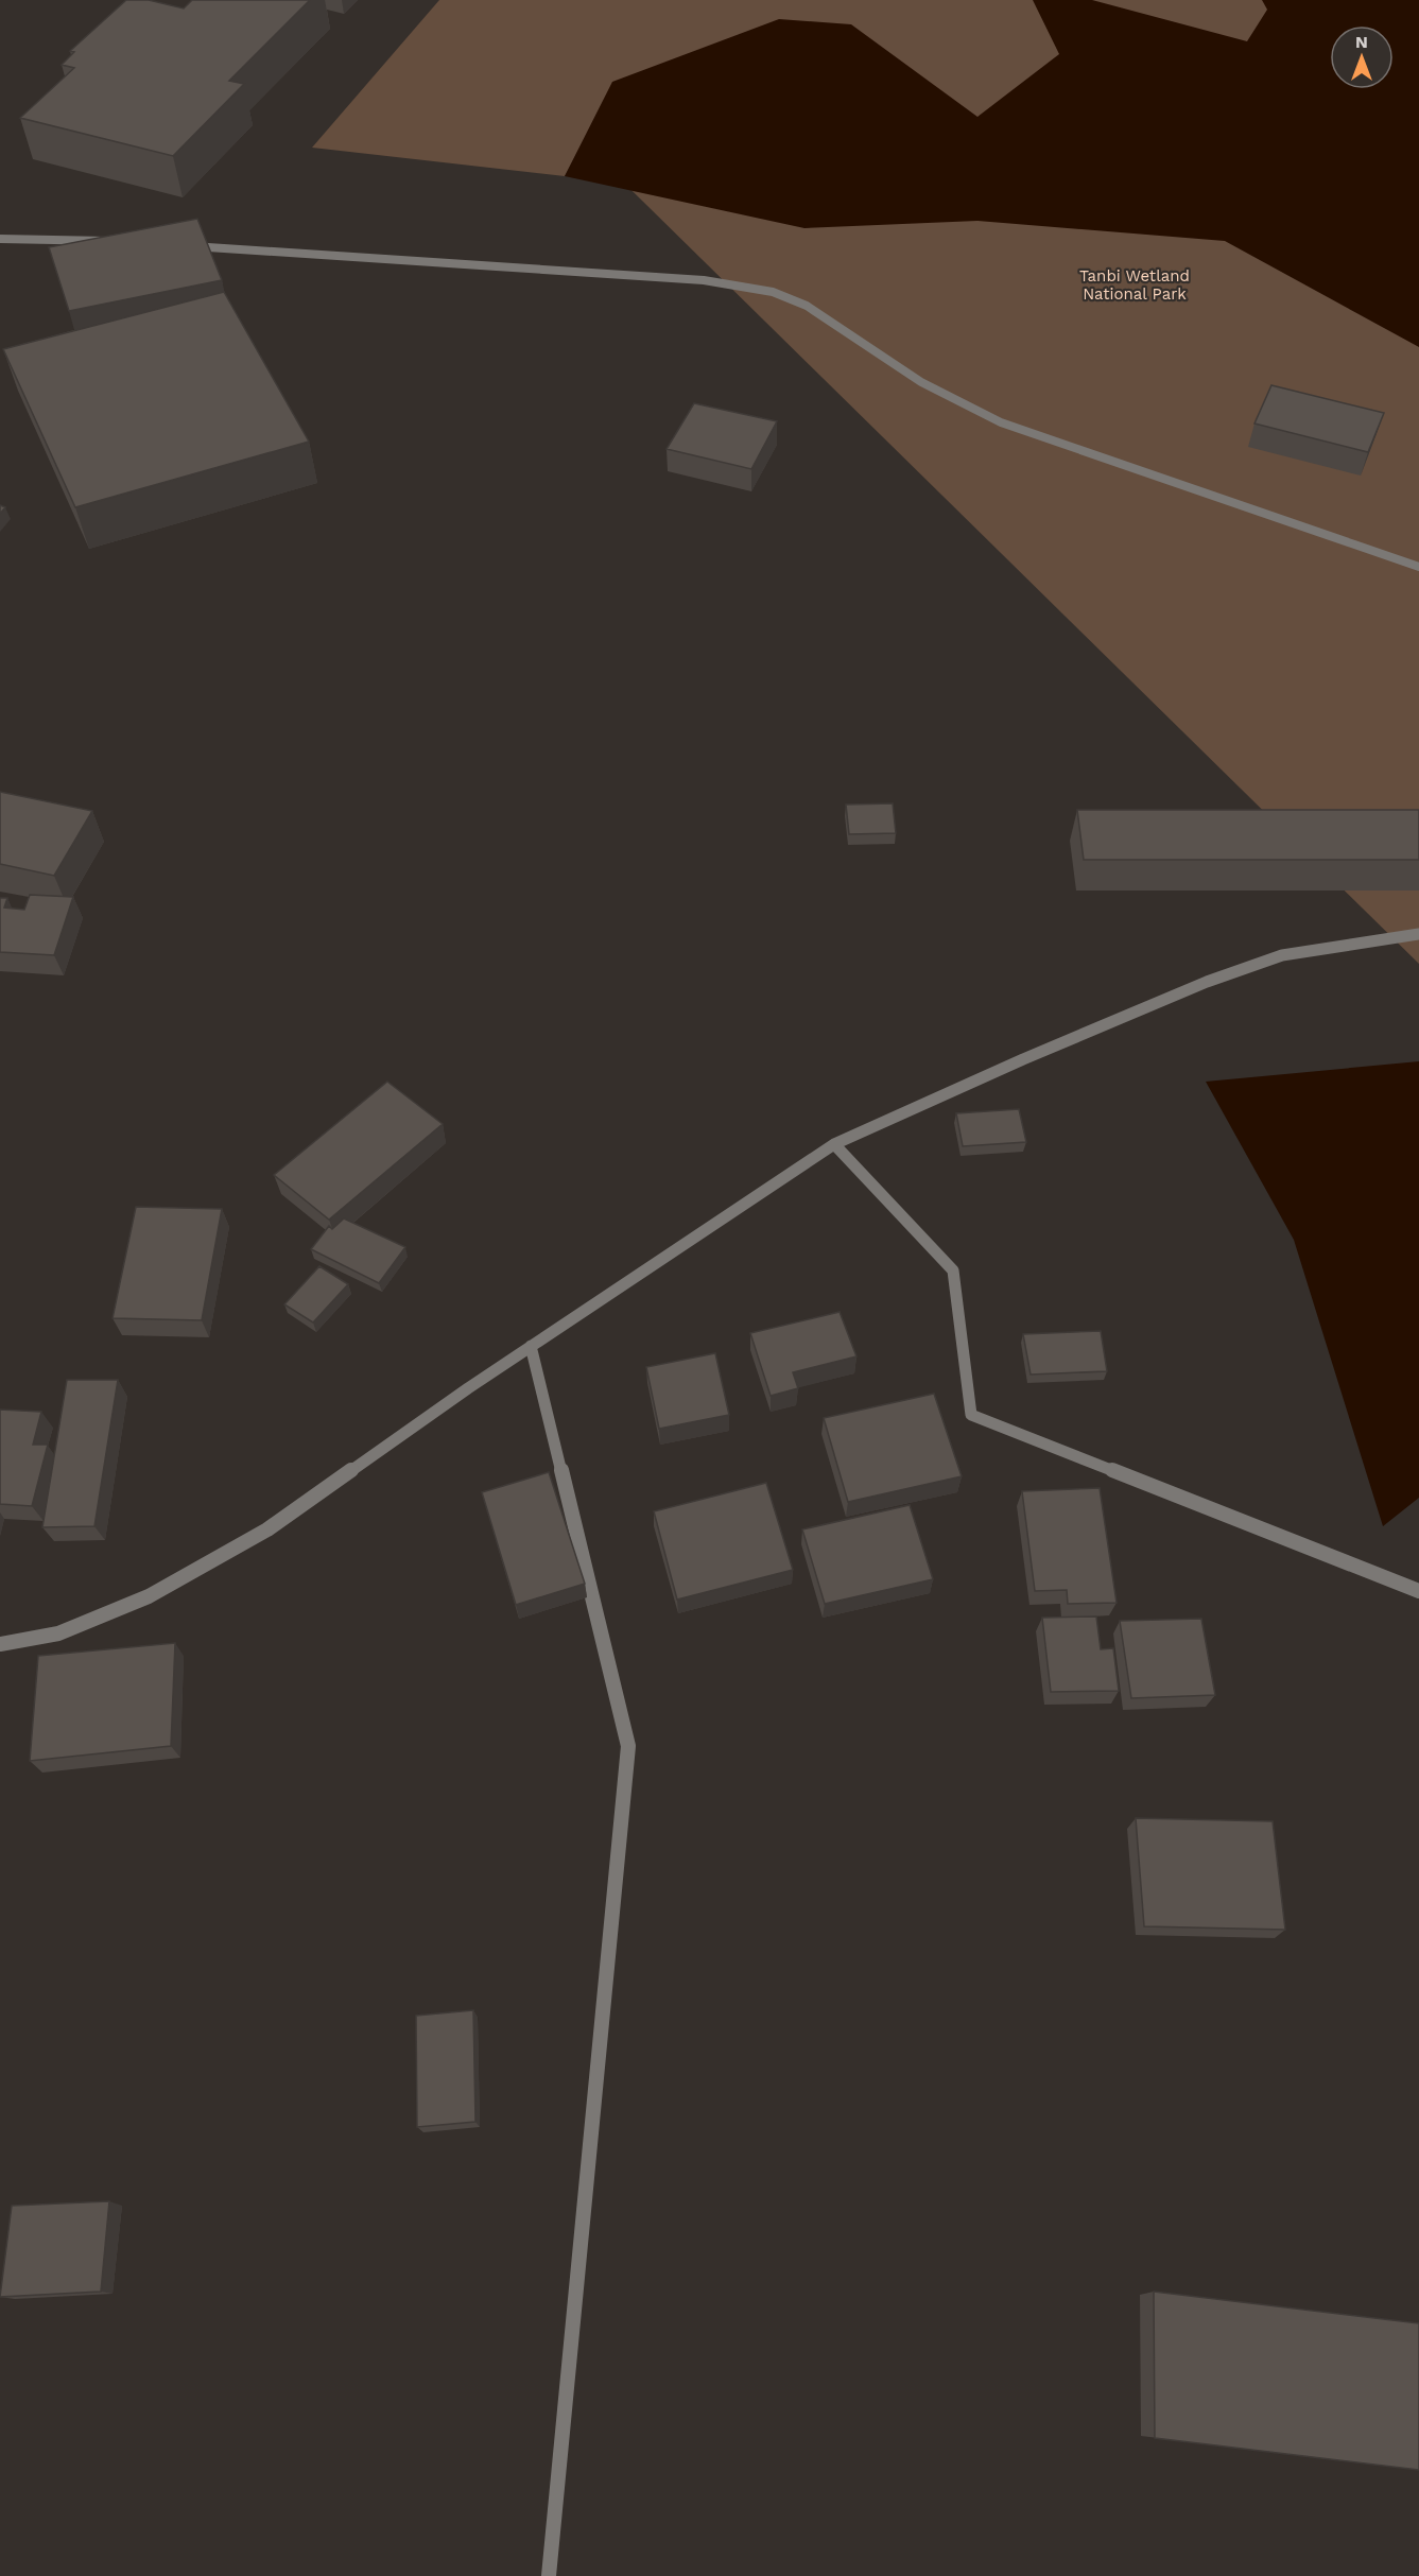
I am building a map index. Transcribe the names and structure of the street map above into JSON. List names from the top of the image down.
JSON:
{
  "parks": ["Tanbi Wetland National Park"],
  "north": "top"
}
